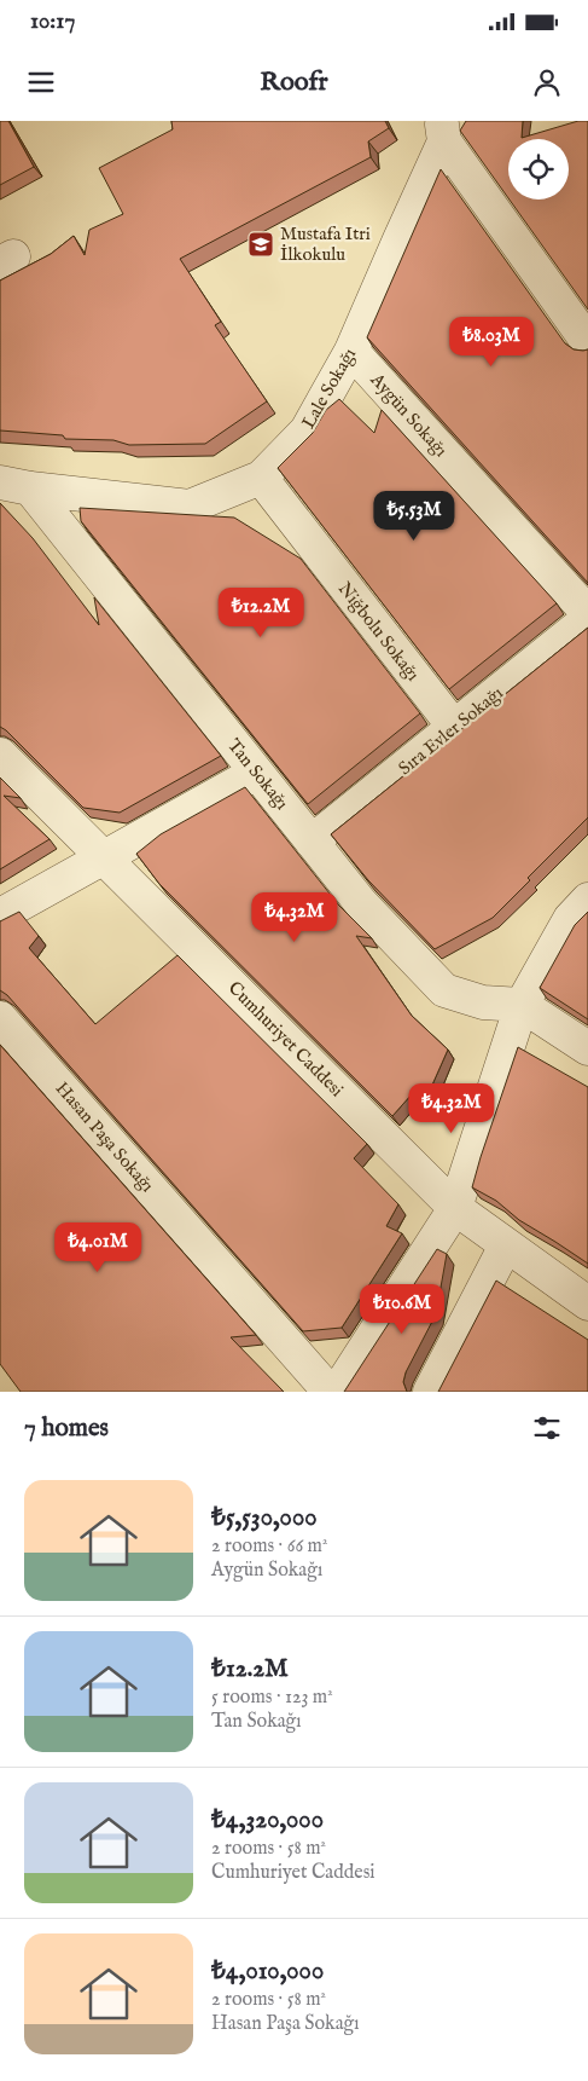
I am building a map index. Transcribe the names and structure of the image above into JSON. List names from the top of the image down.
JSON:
{
  "streets": {
    "street": [
      "Lale Sokağı",
      "Aygün Sokağı",
      "Niğbolu Sokağı",
      "Sıra Evler Sokağı",
      "Tan Sokağı",
      "Cumhuriyet Caddesi",
      "Hasan Paşa Sokağı"
    ]
  },
  "crossings": [
    ["Lale Sokağı", "Aygün Sokağı"],
    ["Lale Sokağı", "Niğbolu Sokağı"],
    ["Lale Sokağı", "Tan Sokağı"],
    ["Niğbolu Sokağı", "Sıra Evler Sokağı"],
    ["Sıra Evler Sokağı", "Tan Sokağı"]
  ],
  "places": {
    "school or university": ["Mustafa Itri İlkokulu"]
  },
  "page": {
    "status": "10:17",
    "header": "Roofr",
    "price": [
      "₺8.03M",
      "₺5.53M",
      "₺12.2M",
      "₺4.32M",
      "₺4.32M",
      "₺4.01M",
      "₺10.6M"
    ],
    "heading": "7 homes",
    "list": [
      {
        "name": "₺5,530,000",
        "note": "2 rooms · 66 m² · Aygün Sokağı"
      },
      {
        "name": "₺12.2M",
        "note": "5 rooms · 123 m² · Tan Sokağı"
      },
      {
        "name": "₺4,320,000",
        "note": "2 rooms · 58 m² · Cumhuriyet Caddesi"
      },
      {
        "name": "₺4,010,000",
        "note": "2 rooms · 58 m² · Hasan Paşa Sokağı"
      }
    ]
  }
}
